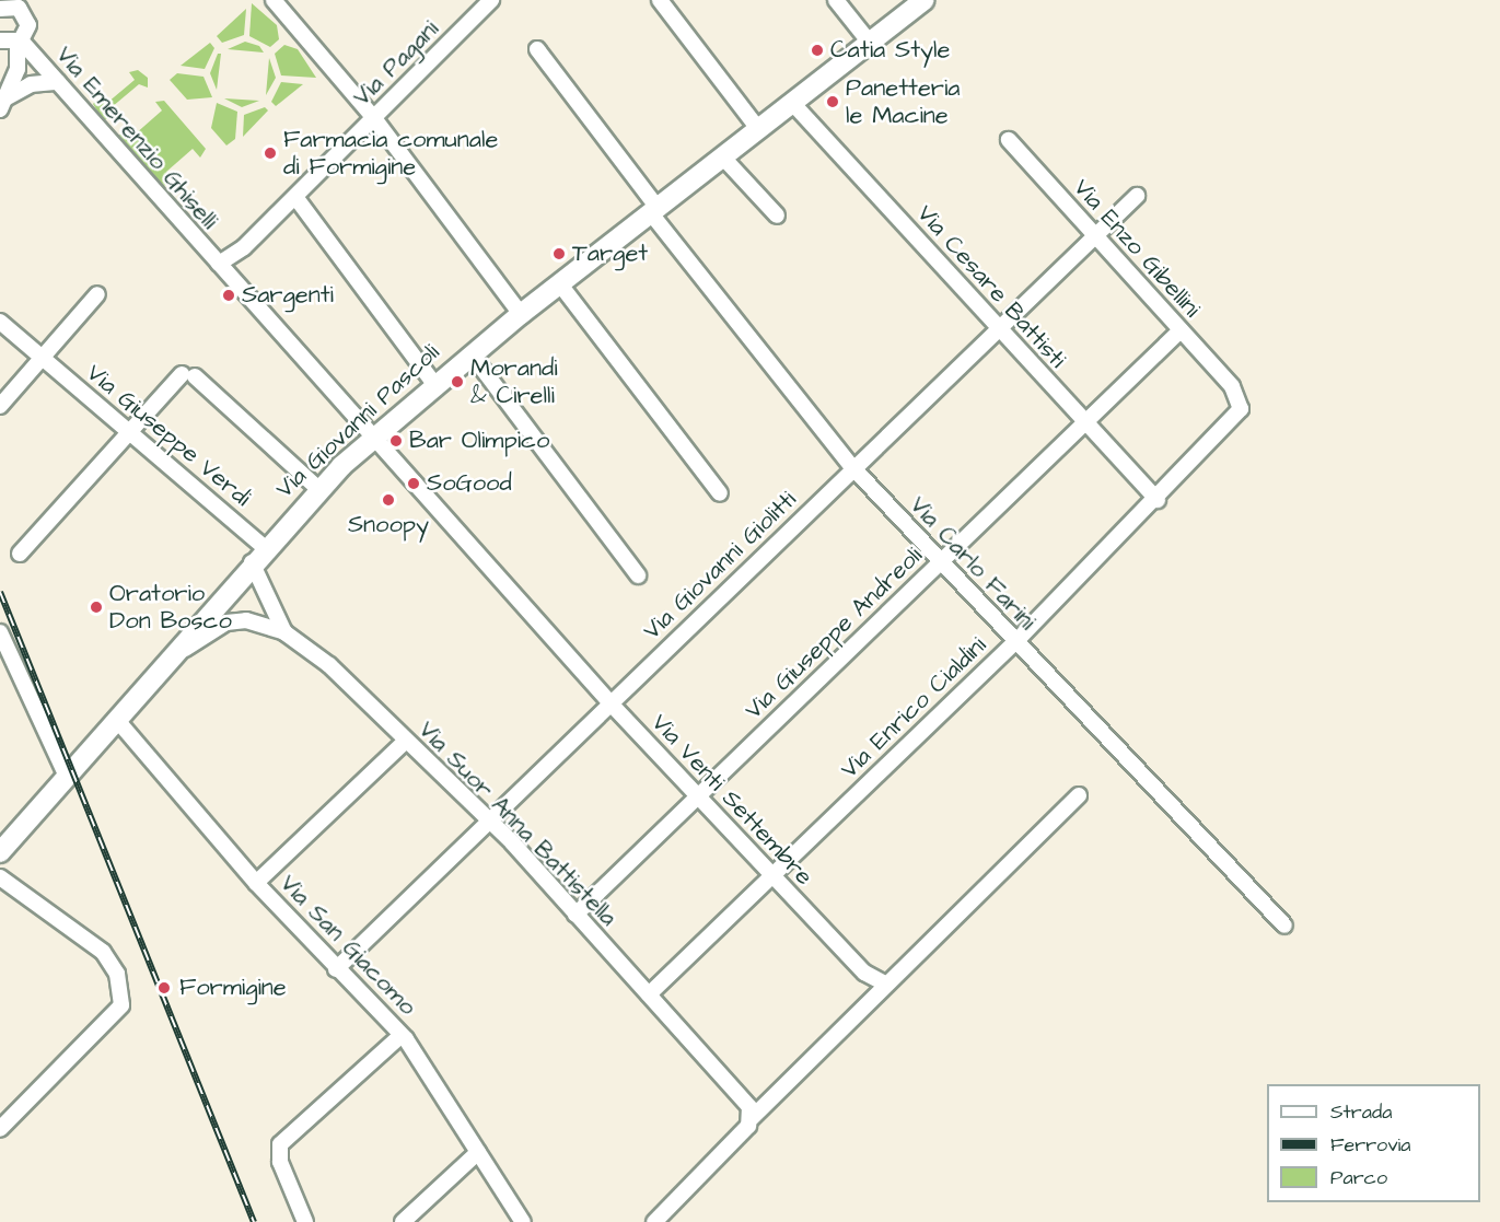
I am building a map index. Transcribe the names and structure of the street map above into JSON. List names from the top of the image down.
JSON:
{
  "streets": {
    "street": [
      "Via Pagani",
      "Via Emerenzio Ghiselli",
      "Via Enzo Gibellini",
      "Via Cesare Battisti",
      "Via Giovanni Pascoli",
      "Via Giuseppe Verdi",
      "Via Carlo Farini",
      "Via Giovanni Giolitti",
      "Via Giuseppe Andreoli",
      "Via Enrico Cialdini",
      "Via Venti Settembre",
      "Via Suor Anna Battistella",
      "Via San Giacomo"
    ]
  },
  "crossings": [
    ["Via Pagani", "Via Emerenzio Ghiselli"],
    ["Via Emerenzio Ghiselli", "Via Giovanni Pascoli"],
    ["Via Emerenzio Ghiselli", "Via Venti Settembre"],
    ["Via Enzo Gibellini", "Via Giovanni Giolitti"],
    ["Via Enzo Gibellini", "Via Giuseppe Andreoli"],
    ["Via Enzo Gibellini", "Via Enrico Cialdini"],
    ["Via Cesare Battisti", "Via Giovanni Pascoli"],
    ["Via Cesare Battisti", "Via Giovanni Giolitti"],
    ["Via Cesare Battisti", "Via Giuseppe Andreoli"],
    ["Via Cesare Battisti", "Via Enrico Cialdini"],
    ["Via Giovanni Pascoli", "Via Giuseppe Verdi"],
    ["Via Giovanni Pascoli", "Via Carlo Farini"],
    ["Via Giovanni Pascoli", "Via Venti Settembre"],
    ["Via Giovanni Pascoli", "Via San Giacomo"],
    ["Via Carlo Farini", "Via Giovanni Giolitti"],
    ["Via Carlo Farini", "Via Giuseppe Andreoli"],
    ["Via Carlo Farini", "Via Enrico Cialdini"],
    ["Via Giovanni Giolitti", "Via Venti Settembre"],
    ["Via Giovanni Giolitti", "Via Suor Anna Battistella"],
    ["Via Giovanni Giolitti", "Via San Giacomo"],
    ["Via Giuseppe Andreoli", "Via Venti Settembre"],
    ["Via Giuseppe Andreoli", "Via Suor Anna Battistella"],
    ["Via Enrico Cialdini", "Via Venti Settembre"],
    ["Via Enrico Cialdini", "Via Suor Anna Battistella"]
  ],
  "places": [
    "Catia Style",
    "Panetteria le Macine",
    "Farmacia comunale di Formigine",
    "Target",
    "Sargenti",
    "Morandi & Cirelli",
    "Bar Olimpico",
    "SoGood",
    "Snoopy",
    "Oratorio Don Bosco",
    "Formigine"
  ],
  "legend": ["Strada", "Ferrovia", "Parco"]
}
